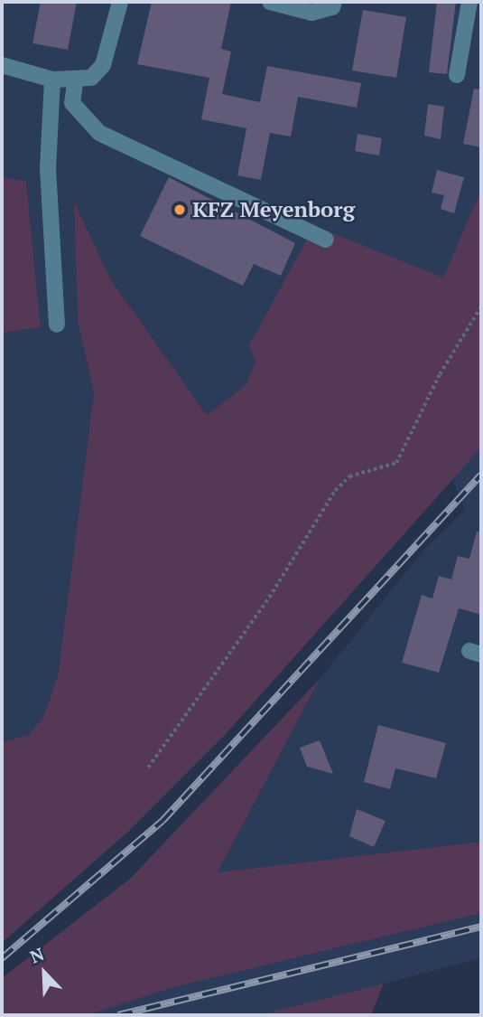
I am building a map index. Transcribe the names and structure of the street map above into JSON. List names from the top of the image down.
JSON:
{
  "places": ["KFZ Meyenborg"],
  "north": "top left"
}
